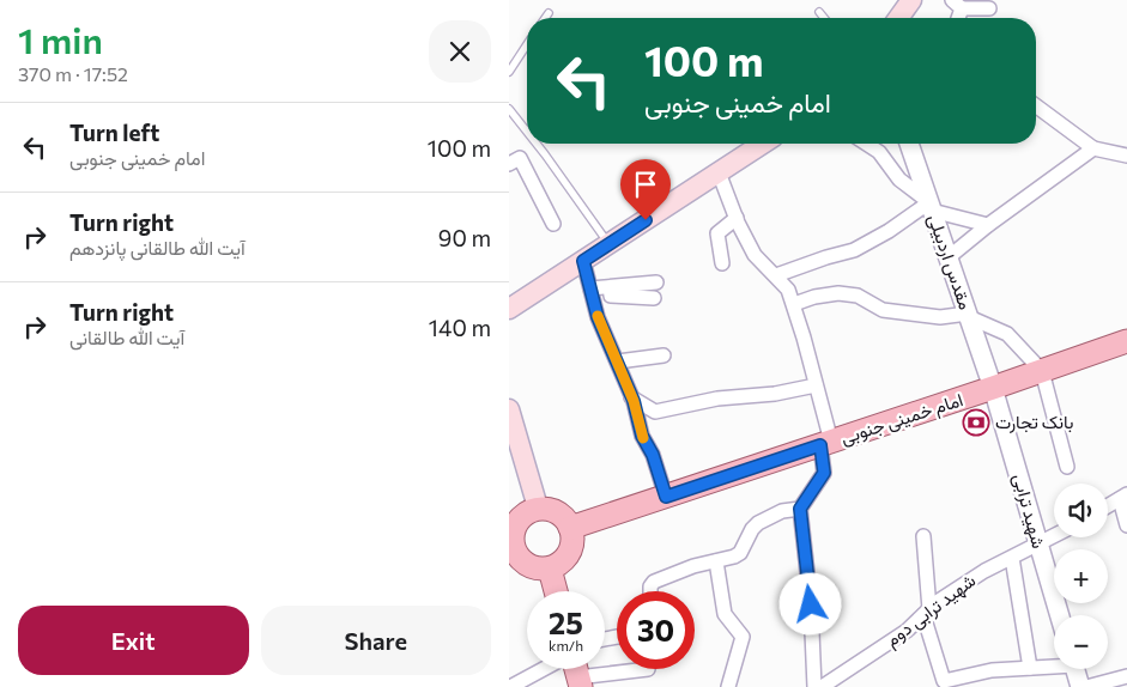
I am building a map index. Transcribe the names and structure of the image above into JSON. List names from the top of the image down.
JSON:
{
  "streets": {
    "main road": ["امام خمینی جنوبی"],
    "street": ["مقدس اردبیلی", "شهید ترابی", "شهید ترابی دوم"]
  },
  "crossings": [
    ["مقدس اردبیلی", "امام خمینی جنوبی"],
    ["مقدس اردبیلی", "شهید ترابی"],
    ["امام خمینی جنوبی", "شهید ترابی"],
    ["شهید ترابی", "شهید ترابی دوم"]
  ],
  "places": {
    "bank": ["بانک تجارت"]
  },
  "page": {
    "heading": ["1 min", "370 m · 17:52"],
    "turn": ["100 m", "امام خمینی جنوبی"],
    "list": [
      {
        "name": "Turn left",
        "note": "امام خمینی جنوبی",
        "value": "100 m"
      },
      {
        "name": "Turn right",
        "note": "آیت الله طالقانی پانزدهم",
        "value": "90 m"
      },
      {
        "name": "Turn right",
        "note": "آیت الله طالقانی",
        "value": "140 m"
      }
    ],
    "map_buttons": ["+", "−"],
    "speed": "25 km/h",
    "limit": "30",
    "buttons": ["Exit", "Share"]
  }
}
